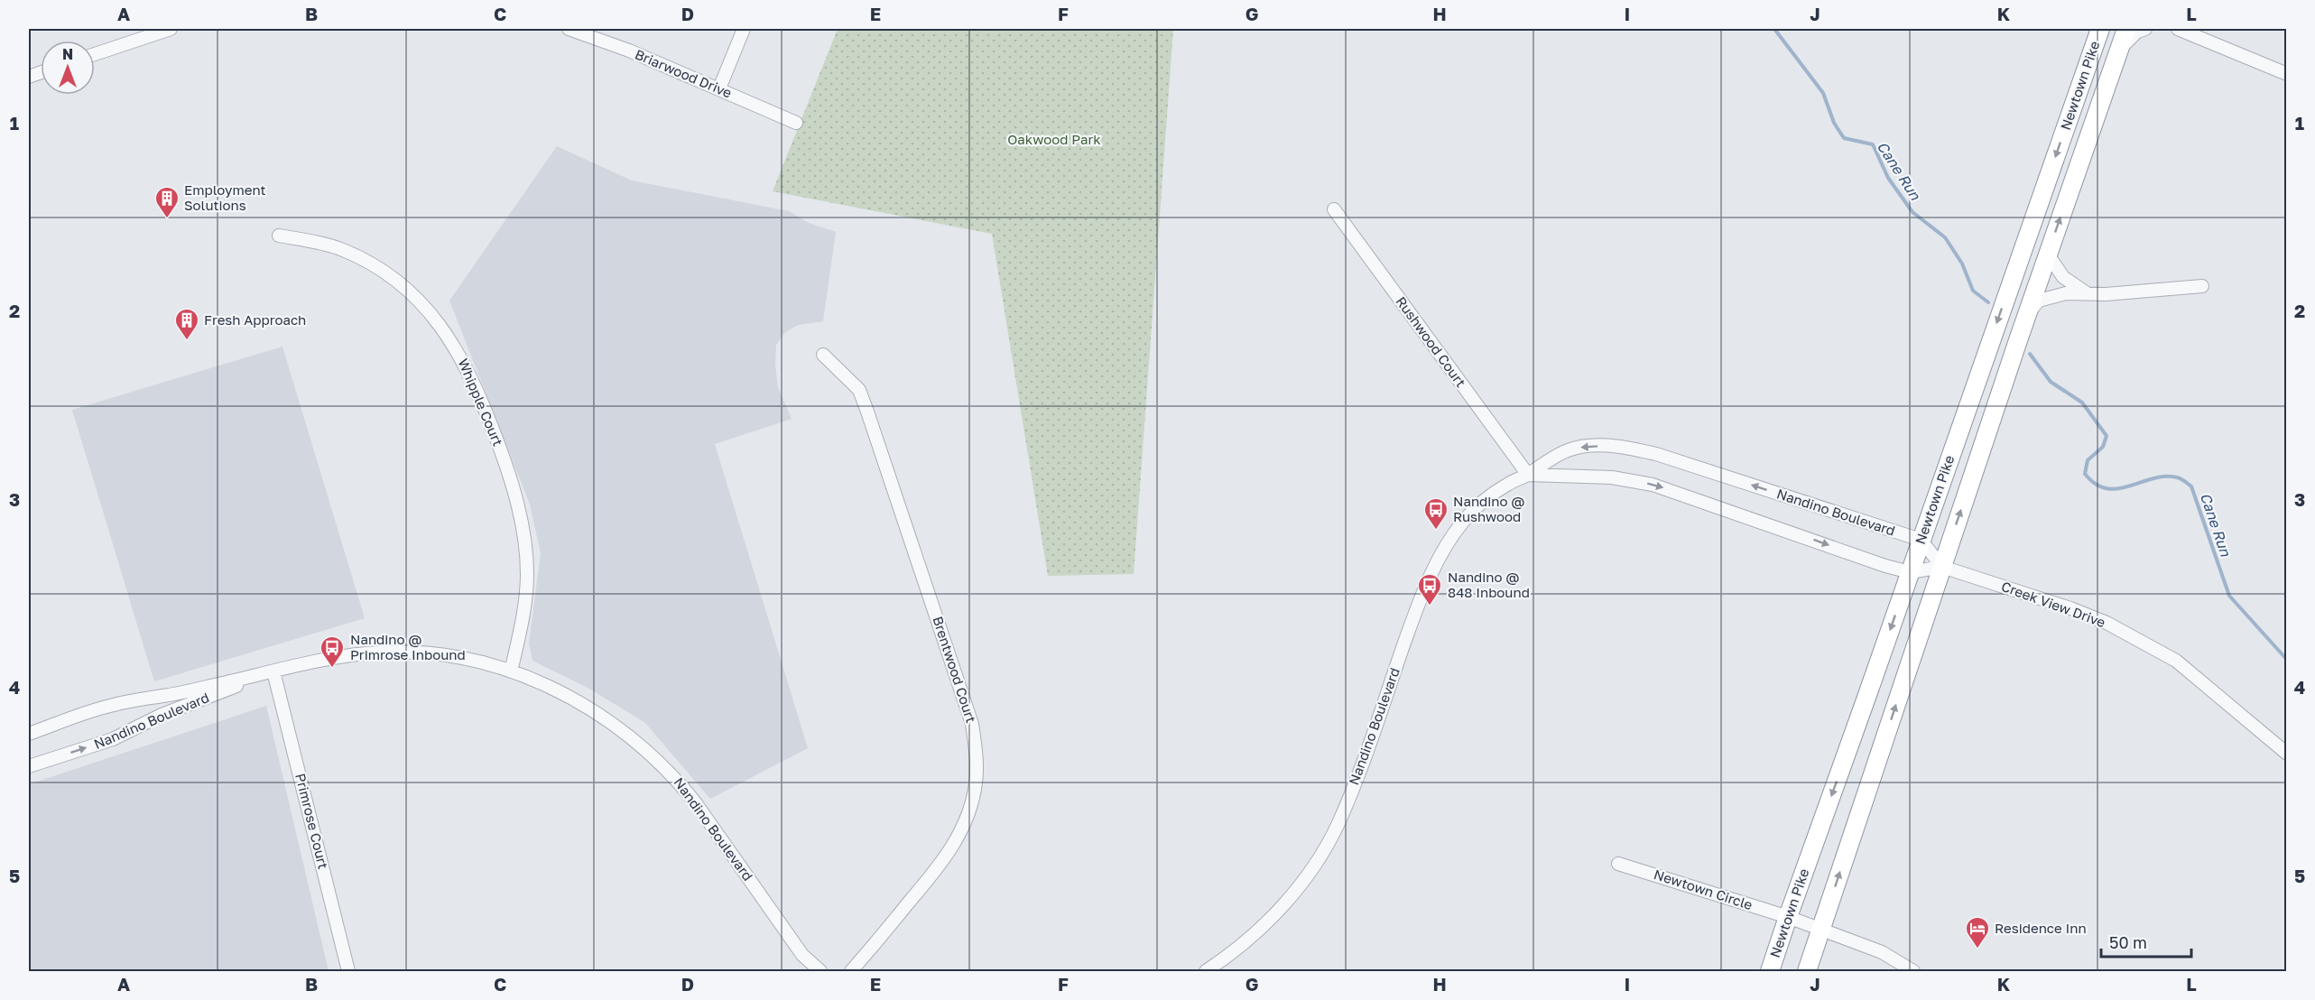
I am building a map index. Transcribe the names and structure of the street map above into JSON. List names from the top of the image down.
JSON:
{
  "streets": {
    "highway": ["Newtown Pike"],
    "street": [
      "Briarwood Drive",
      "Rushwood Court",
      "Whipple Court",
      "Nandino Boulevard",
      "Creek View Drive",
      "Brentwood Court",
      "Primrose Court",
      "Newtown Circle"
    ]
  },
  "crossings": [
    ["Newtown Pike", "Nandino Boulevard"],
    ["Newtown Pike", "Creek View Drive"],
    ["Newtown Pike", "Newtown Circle"],
    ["Rushwood Court", "Nandino Boulevard"],
    ["Whipple Court", "Nandino Boulevard"],
    ["Nandino Boulevard", "Creek View Drive"],
    ["Nandino Boulevard", "Primrose Court"]
  ],
  "water": ["Cane Run"],
  "parks": ["Oakwood Park"],
  "places": {
    "building": ["Employment Solutions", "Fresh Approach"],
    "bus stop": ["Nandino @ Rushwood", "Nandino @ 848 Inbound", "Nandino @ Primrose Inbound"],
    "hotel": ["Residence Inn"]
  },
  "scale_bar": "50 m",
  "north": "top",
  "grid": {
    "columns": [
      "A",
      "B",
      "C",
      "D",
      "E",
      "F",
      "G",
      "H",
      "I",
      "J",
      "K",
      "L"
    ],
    "rows": [
      "1",
      "2",
      "3",
      "4",
      "5"
    ]
  }
}
